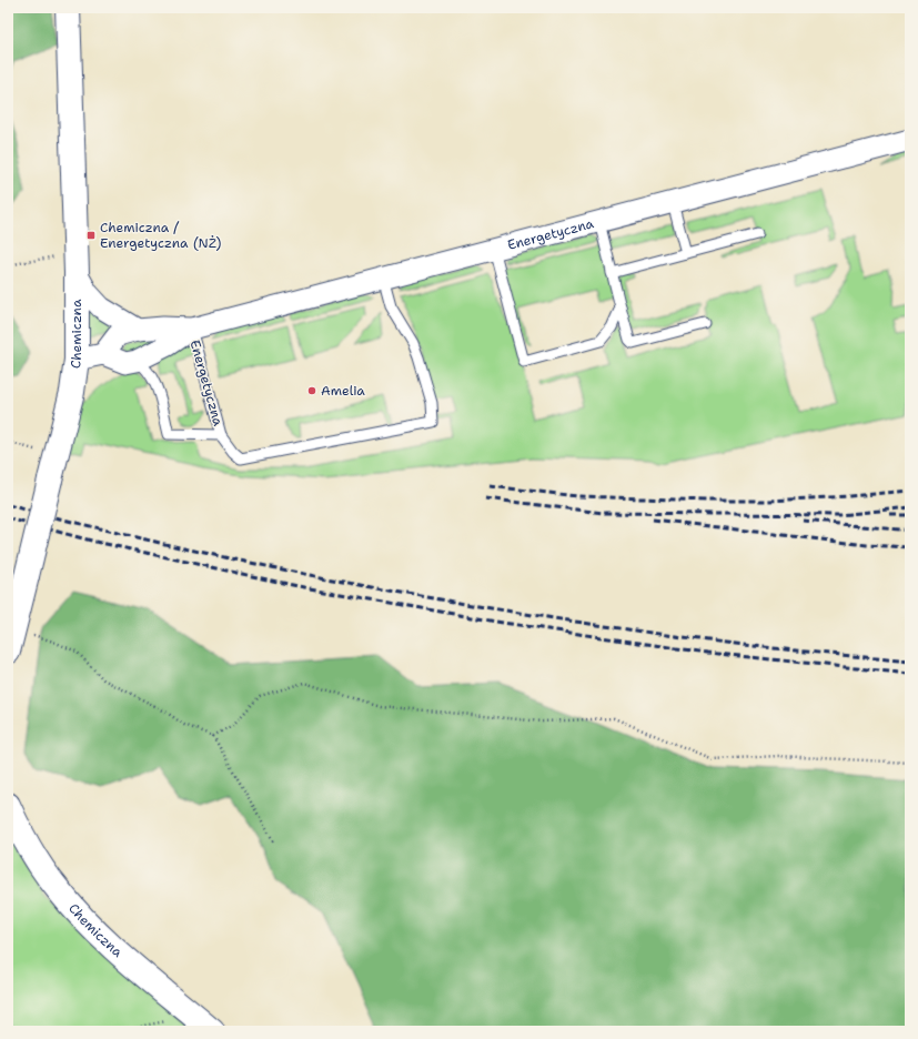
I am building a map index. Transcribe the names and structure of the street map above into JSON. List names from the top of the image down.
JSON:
{
  "streets": {
    "street": ["Energetyczna", "Chemiczna"]
  },
  "places": {
    "transit": ["Chemiczna / Energetyczna (NŻ)"],
    "other": ["Amelia"]
  }
}
